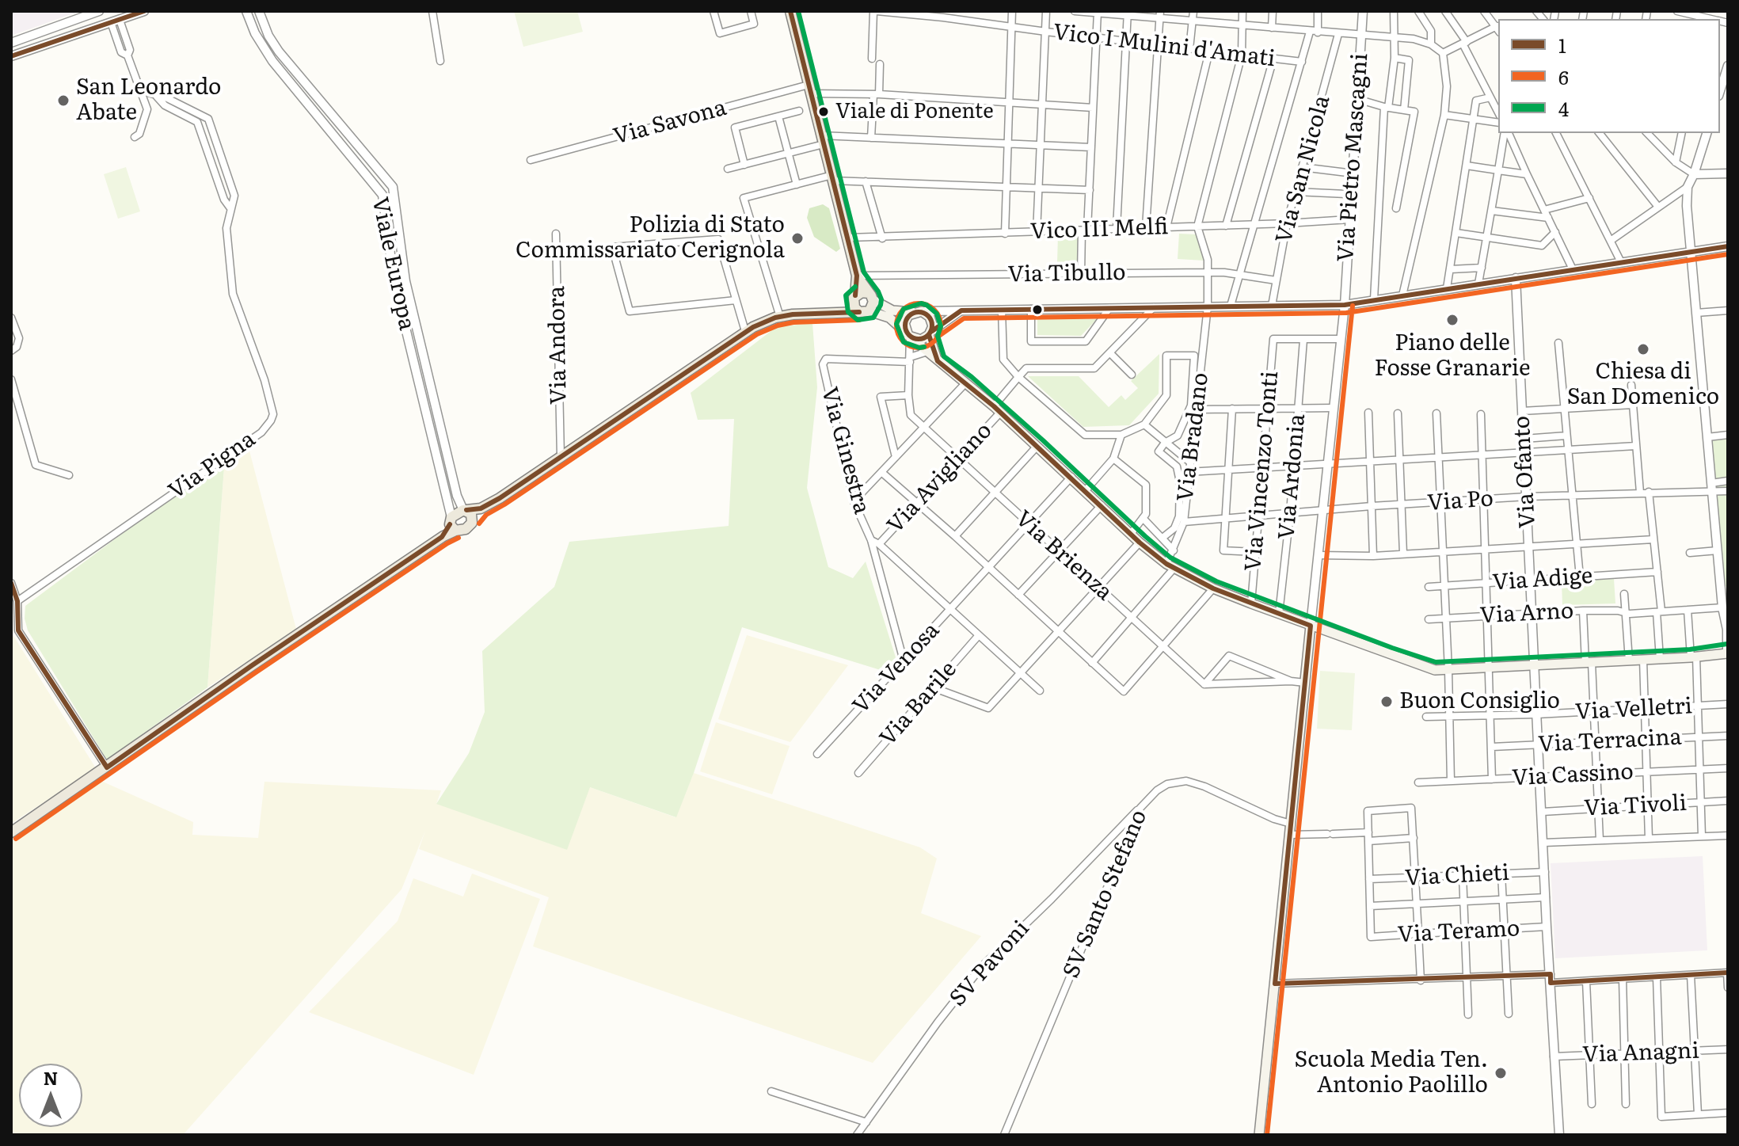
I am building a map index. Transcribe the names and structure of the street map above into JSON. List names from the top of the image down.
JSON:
{
  "streets": {
    "street": [
      "Vico I Mulini d'Amati",
      "Via Savona",
      "Via Pietro Mascagni",
      "Via San Nicola",
      "Vico III Melfi",
      "Viale Europa",
      "Via Tibullo",
      "Via Andora",
      "Via Bradano",
      "Via Ginestra",
      "Via Pigna",
      "Via Vincenzo Tonti",
      "Via Ofanto",
      "Via Ardonia",
      "Via Avigliano",
      "Via Po",
      "Via Brienza",
      "Via Adige",
      "Via Arno",
      "Via Venosa",
      "Via Barile",
      "Via Velletri",
      "Via Terracina",
      "Via Cassino",
      "Via Tivoli",
      "Via Chieti",
      "SV Santo Stefano",
      "Via Teramo",
      "SV Pavoni",
      "Via Anagni"
    ]
  },
  "crossings": [
    ["Via Pietro Mascagni", "Vico III Melfi"],
    ["Via Pietro Mascagni", "Via Po"],
    ["Via San Nicola", "Vico III Melfi"],
    ["Via San Nicola", "Via Tibullo"],
    ["Vico III Melfi", "Via Bradano"],
    ["Via Tibullo", "Via Bradano"],
    ["Via Bradano", "Via Po"],
    ["Via Bradano", "Via Brienza"],
    ["Via Ginestra", "Via Venosa"],
    ["Via Vincenzo Tonti", "Via Ardonia"],
    ["Via Vincenzo Tonti", "Via Po"],
    ["Via Ofanto", "Via Po"],
    ["Via Ofanto", "Via Adige"],
    ["Via Ofanto", "Via Arno"],
    ["Via Ofanto", "Via Velletri"],
    ["Via Ofanto", "Via Terracina"],
    ["Via Ofanto", "Via Cassino"],
    ["Via Ofanto", "Via Tivoli"],
    ["Via Ofanto", "Via Chieti"],
    ["Via Ofanto", "Via Teramo"],
    ["Via Ofanto", "Via Anagni"],
    ["Via Ardonia", "Via Po"],
    ["Via Avigliano", "Via Brienza"],
    ["Via Brienza", "Via Venosa"],
    ["SV Santo Stefano", "SV Pavoni"]
  ],
  "places": [
    "San Leonardo Abate",
    "Viale di Ponente",
    "Polizia di Stato Commissariato Cerignola",
    "Piano delle Fosse Granarie",
    "Chiesa di San Domenico",
    "Buon Consiglio",
    "Scuola Media Ten. Antonio Paolillo"
  ],
  "lines": ["transit line 1", "transit line 4", "transit line 6"],
  "legend": ["1", "6", "4"],
  "north": "top"
}
